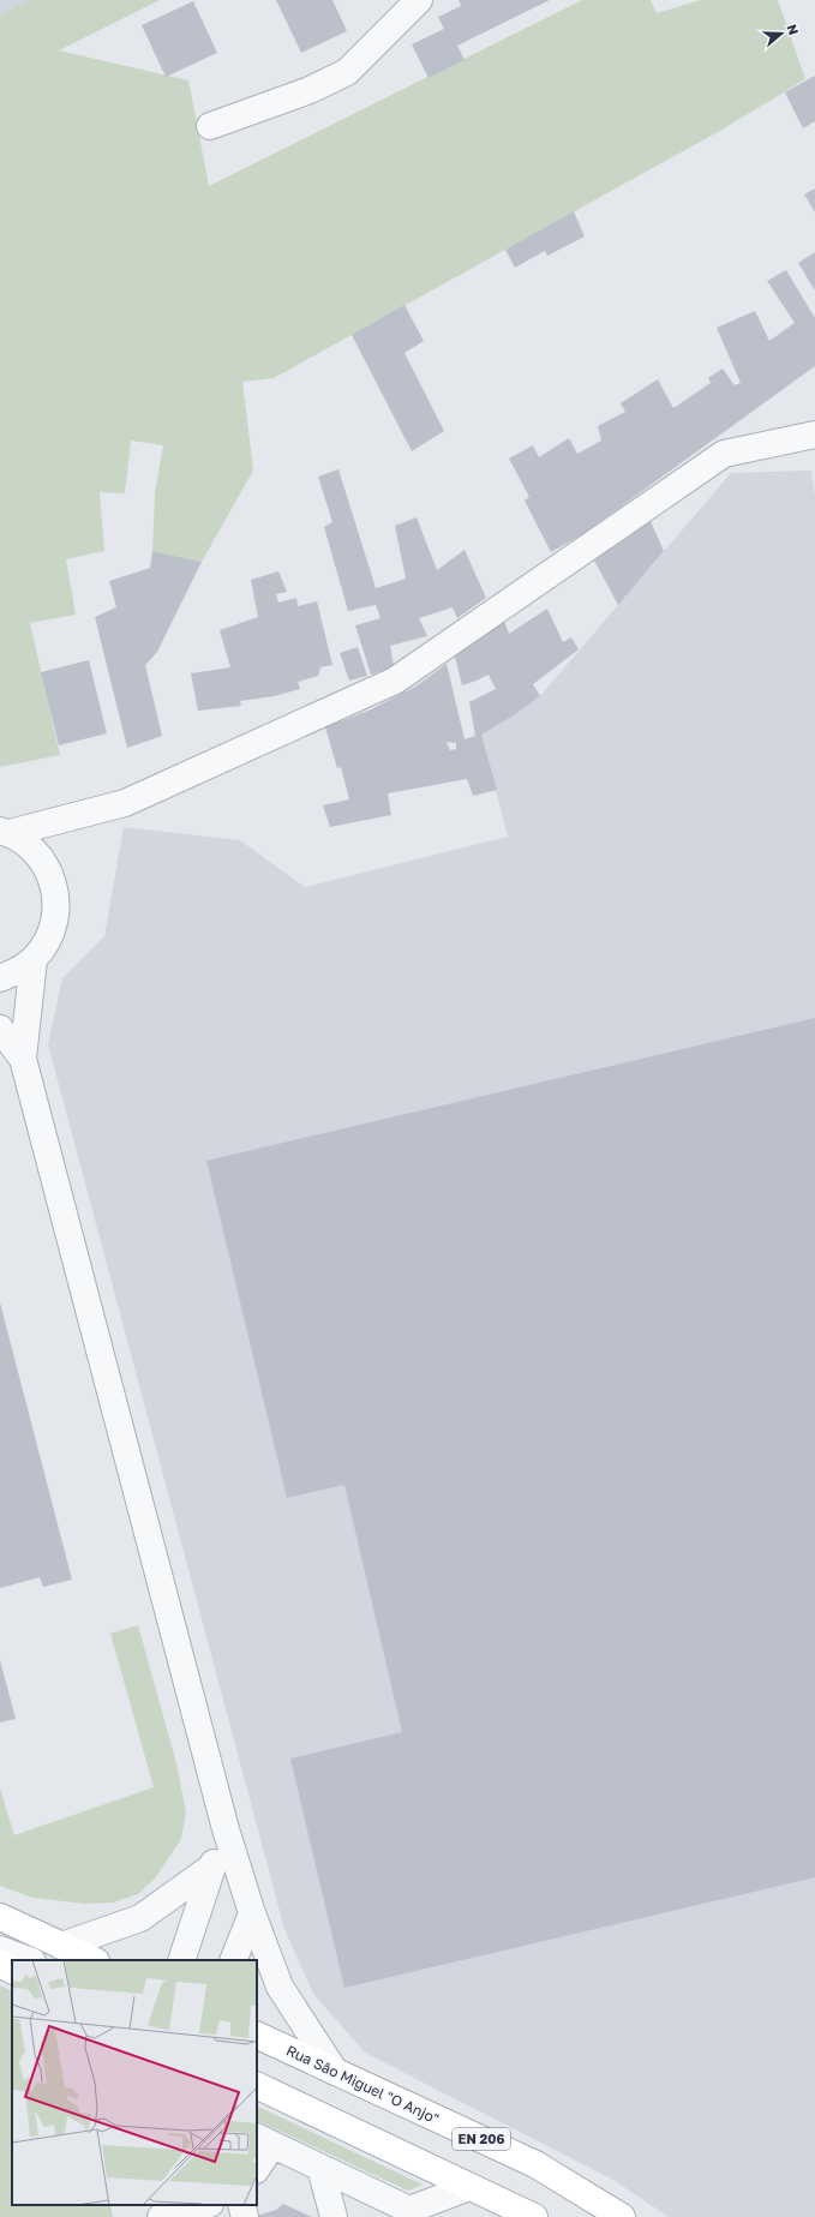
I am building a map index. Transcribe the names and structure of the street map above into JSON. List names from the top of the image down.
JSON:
{
  "streets": {
    "main road": ["Rua São Miguel \"O Anjo\"", "EN 206"]
  },
  "north": "right"
}
